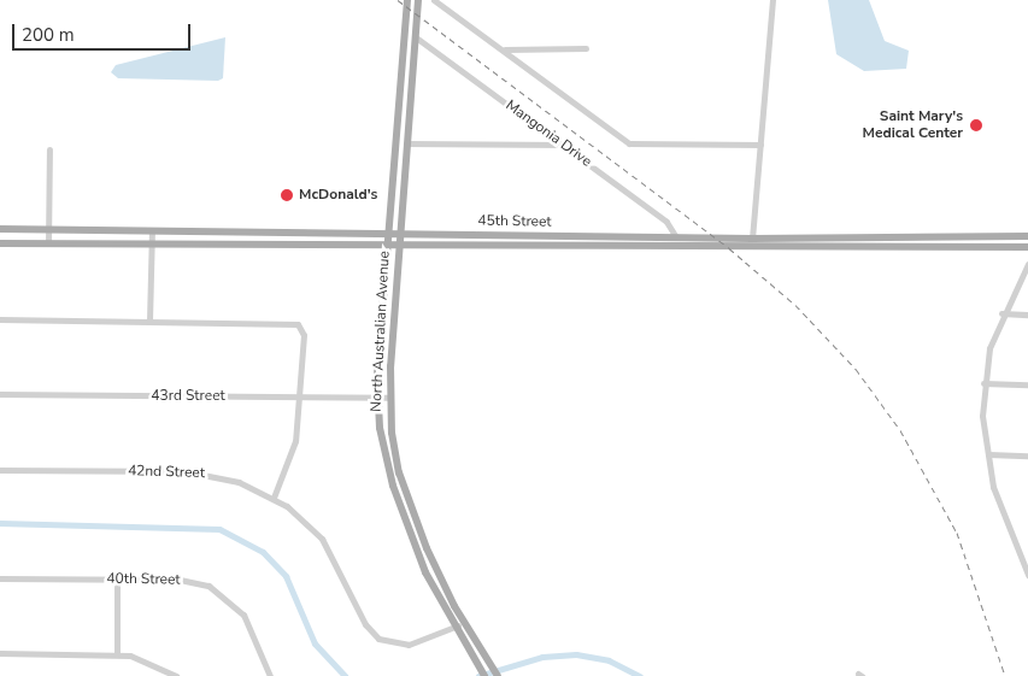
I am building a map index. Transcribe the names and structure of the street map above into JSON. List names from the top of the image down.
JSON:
{
  "streets": {
    "main road": ["45th Street", "North Australian Avenue"],
    "street": [
      "Mangonia Drive",
      "43rd Street",
      "42nd Street",
      "40th Street"
    ]
  },
  "crossings": [
    ["Mangonia Drive", "45th Street"],
    ["Mangonia Drive", "North Australian Avenue"],
    ["45th Street", "North Australian Avenue"],
    ["North Australian Avenue", "43rd Street"],
    ["North Australian Avenue", "42nd Street"]
  ],
  "places": ["Saint Mary's Medical Center", "McDonald's"],
  "scale_bar": "200 m"
}
